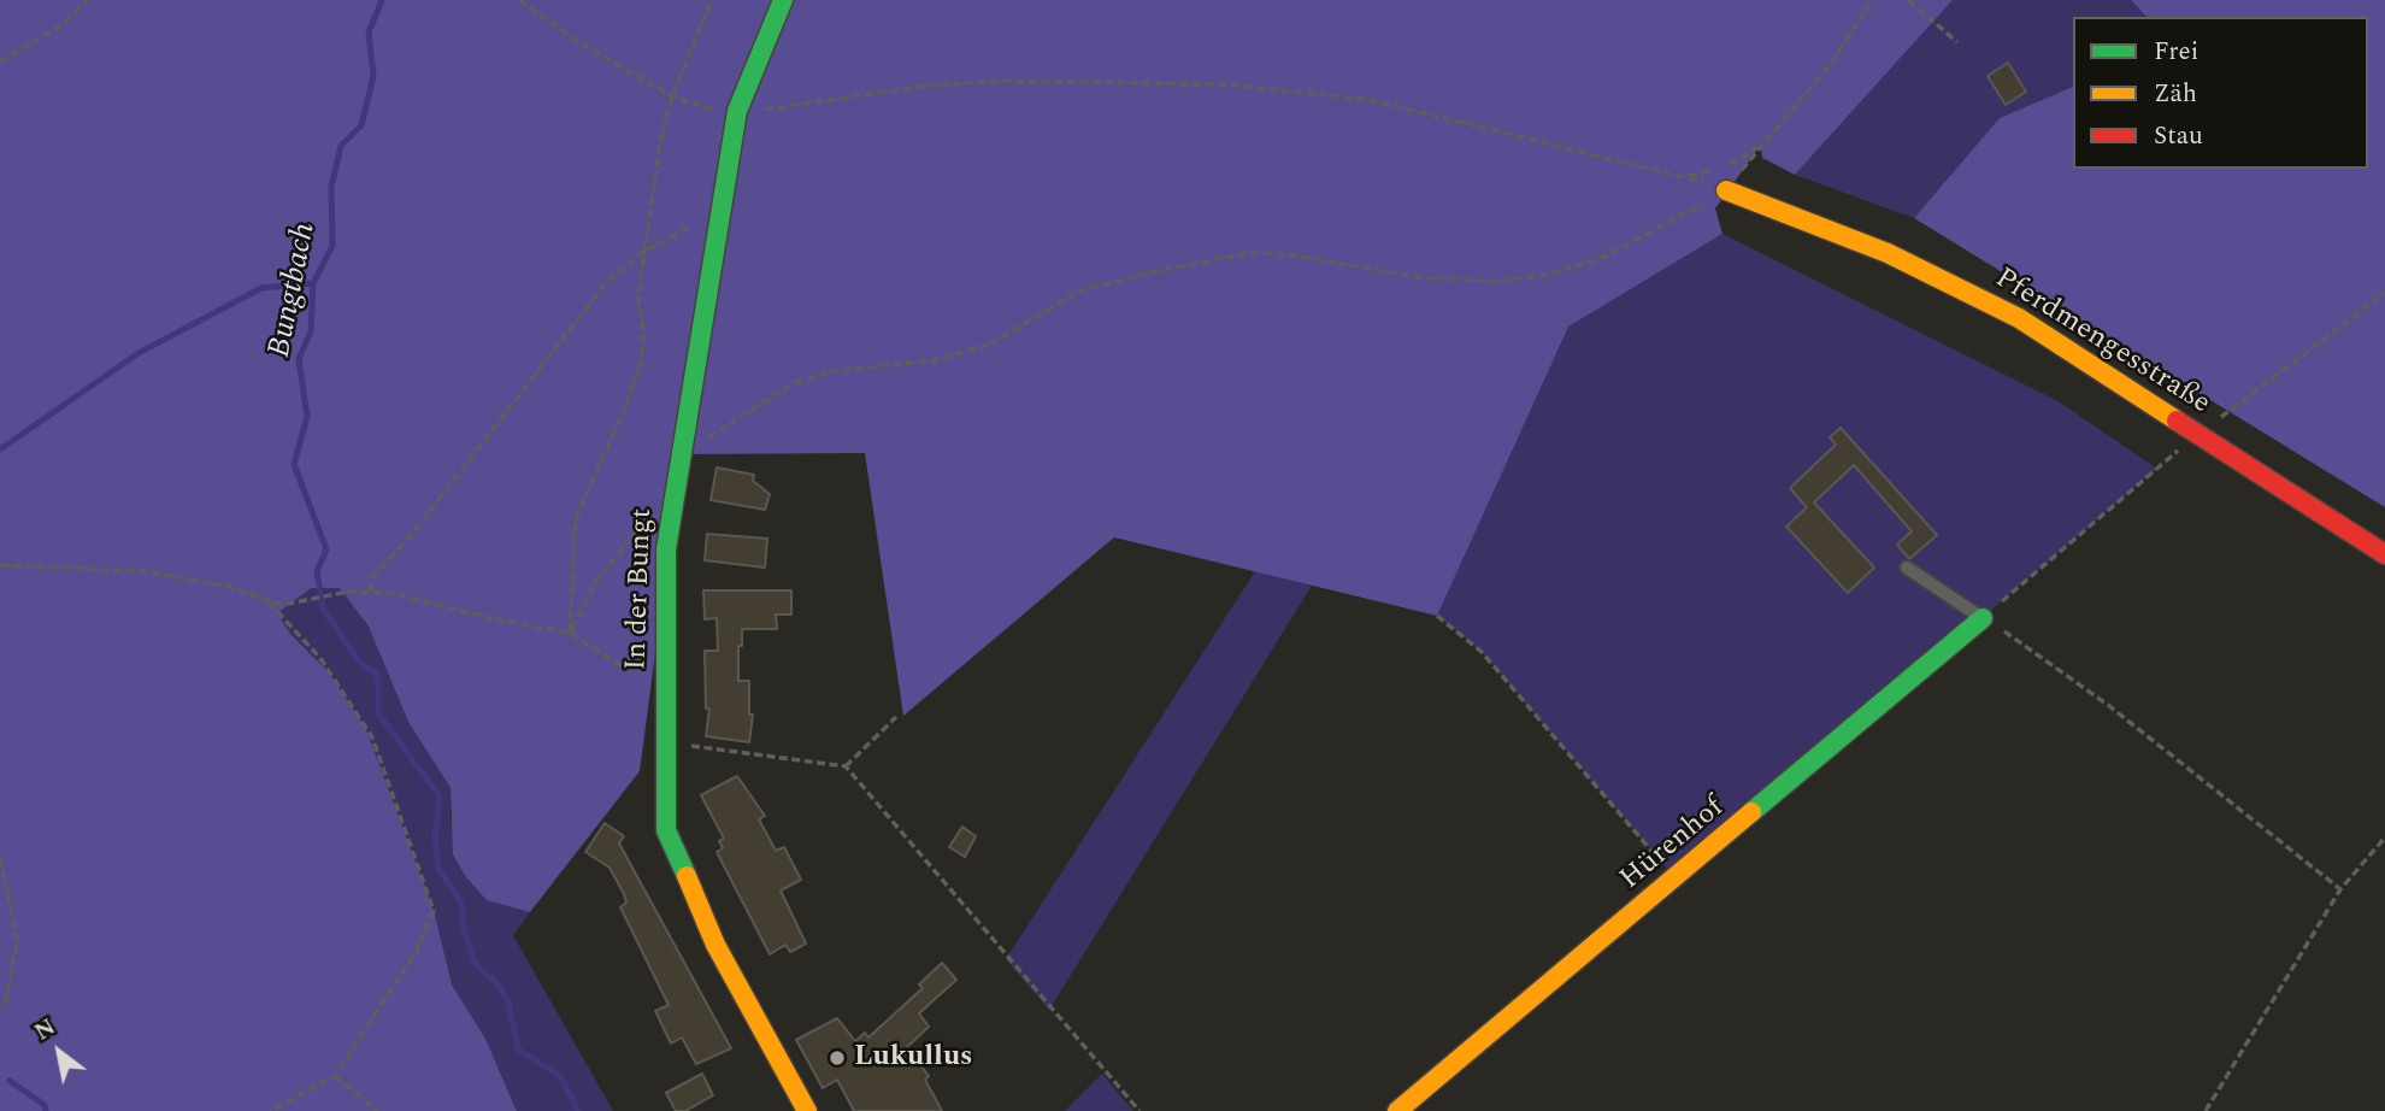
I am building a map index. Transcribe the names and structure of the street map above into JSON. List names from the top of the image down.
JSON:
{
  "streets": {
    "street": ["Pferdmengesstraße", "In der Bungt", "Hürenhof"]
  },
  "water": ["Bungtbach"],
  "places": ["Lukullus"],
  "legend": ["Frei", "Zäh", "Stau"],
  "north": "top left"
}
